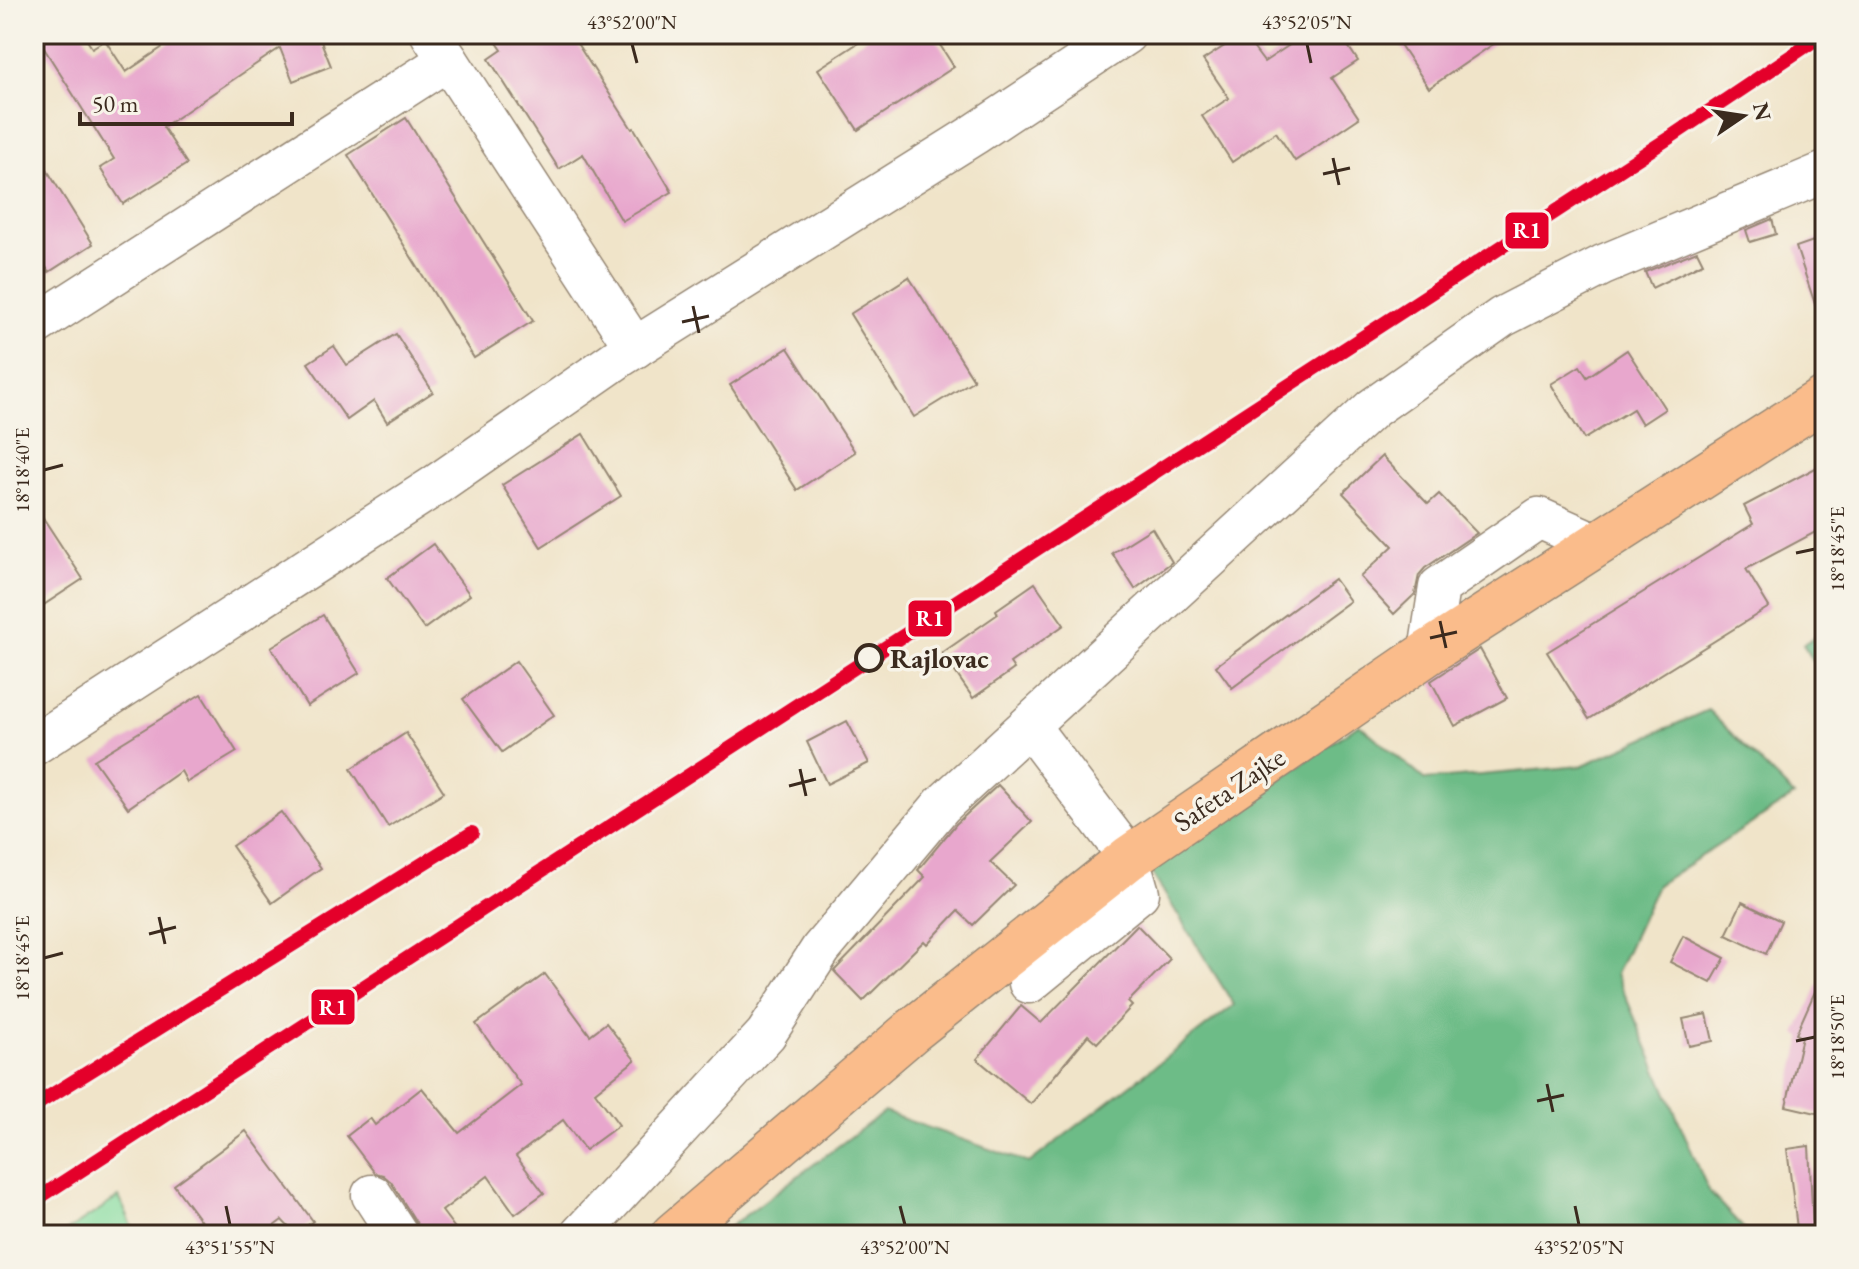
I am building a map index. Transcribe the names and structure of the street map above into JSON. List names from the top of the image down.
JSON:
{
  "streets": {
    "main road": ["Safeta Zajke"]
  },
  "places": ["Rajlovac"],
  "lines": ["transit line R1"],
  "scale_bar": "50 m",
  "north": "right",
  "coordinates": [
    "43°52'00\"N",
    "43°52'05\"N",
    "18°18'40\"E",
    "18°18'45\"E",
    "18°18'50\"E",
    "43°51'55\"N"
  ]
}
